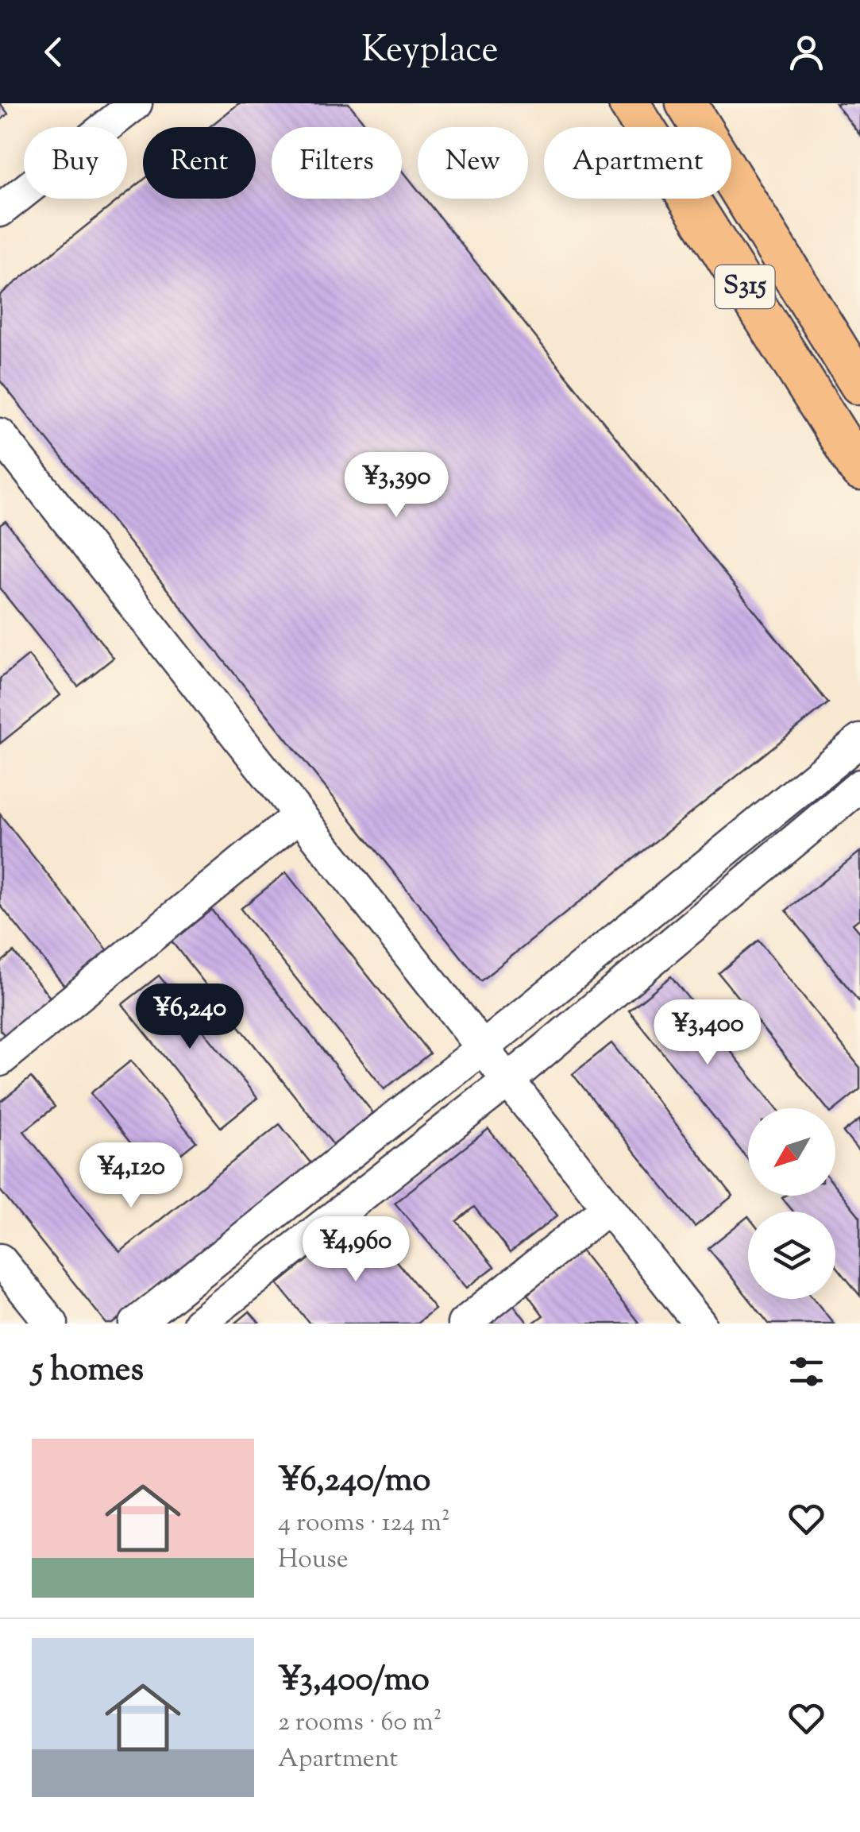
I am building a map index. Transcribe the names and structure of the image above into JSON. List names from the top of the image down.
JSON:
{
  "streets": {
    "main road": ["S315"]
  },
  "north": "bottom left",
  "page": {
    "header": "Keyplace",
    "chip": [
      "Buy",
      "Rent",
      "Filters",
      "New",
      "Apartment"
    ],
    "price": [
      "¥3,390",
      "¥6,240",
      "¥3,400",
      "¥4,120",
      "¥4,960"
    ],
    "heading": "5 homes",
    "list": [
      {
        "name": "¥6,240/mo",
        "note": "4 rooms · 124 m² · House"
      },
      {
        "name": "¥3,400/mo",
        "note": "2 rooms · 60 m² · Apartment"
      }
    ]
  }
}
